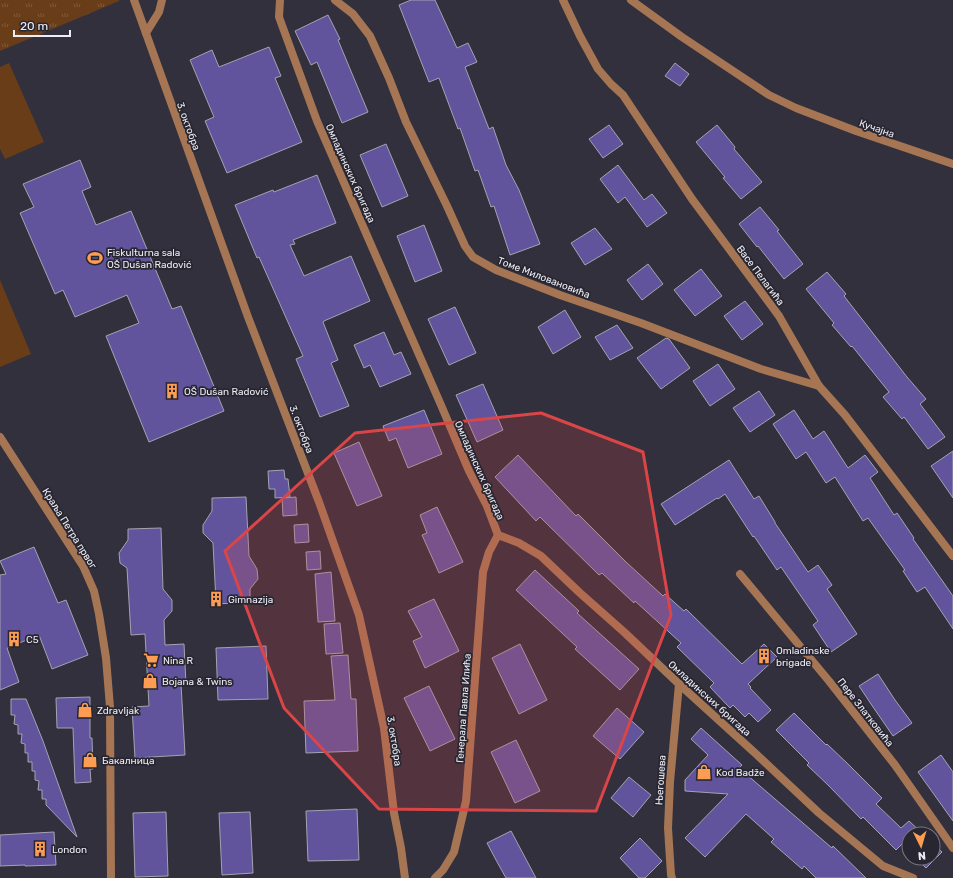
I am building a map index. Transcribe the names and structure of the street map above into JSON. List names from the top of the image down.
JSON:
{
  "streets": {
    "street": [
      "3. октобра",
      "Кучајна",
      "Омладинских бригада",
      "Васе Пелагића",
      "Томе Миловановића",
      "Краља Петра првог",
      "Генерала Павла Илића",
      "Пере Златковића",
      "Његошева"
    ]
  },
  "crossings": [
    ["Омладинских бригада", "Генерала Павла Илића"],
    ["Омладинских бригада", "Његошева"],
    ["Васе Пелагића", "Томе Миловановића"]
  ],
  "places": {
    "sports": ["Fiskulturna sala OŠ Dušan Radović"],
    "building": [
      "OŠ Dušan Radović",
      "Gimnazija",
      "C5",
      "Omladinske brigade",
      "London"
    ],
    "supermarket": ["Nina R"],
    "shop": [
      "Bojana & Twins",
      "Zdravljak",
      "Бакалница",
      "Kod Badže"
    ]
  },
  "scale_bar": "20 m",
  "north": "bottom"
}
